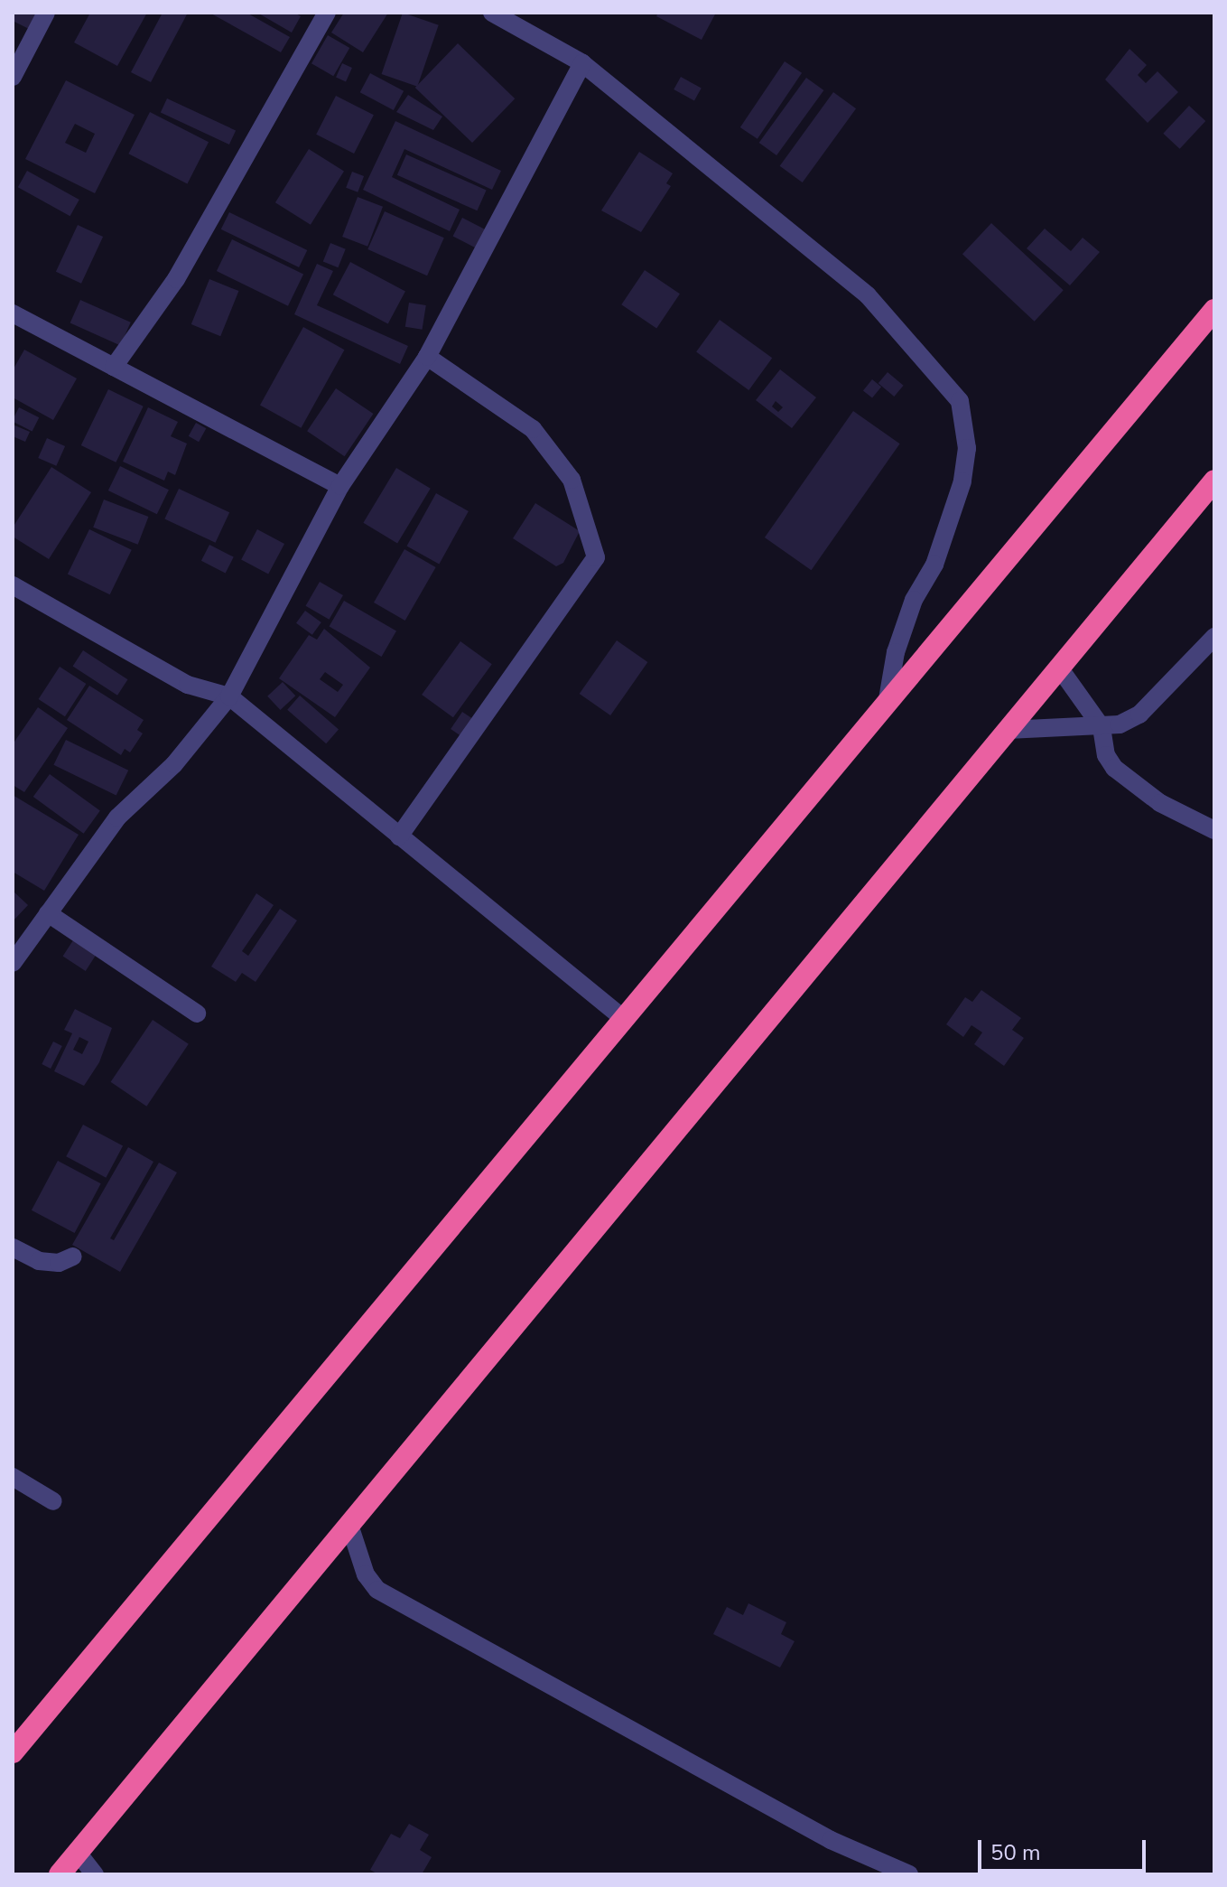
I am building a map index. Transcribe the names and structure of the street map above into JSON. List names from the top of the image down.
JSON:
{
  "scale_bar": "50 m"
}
